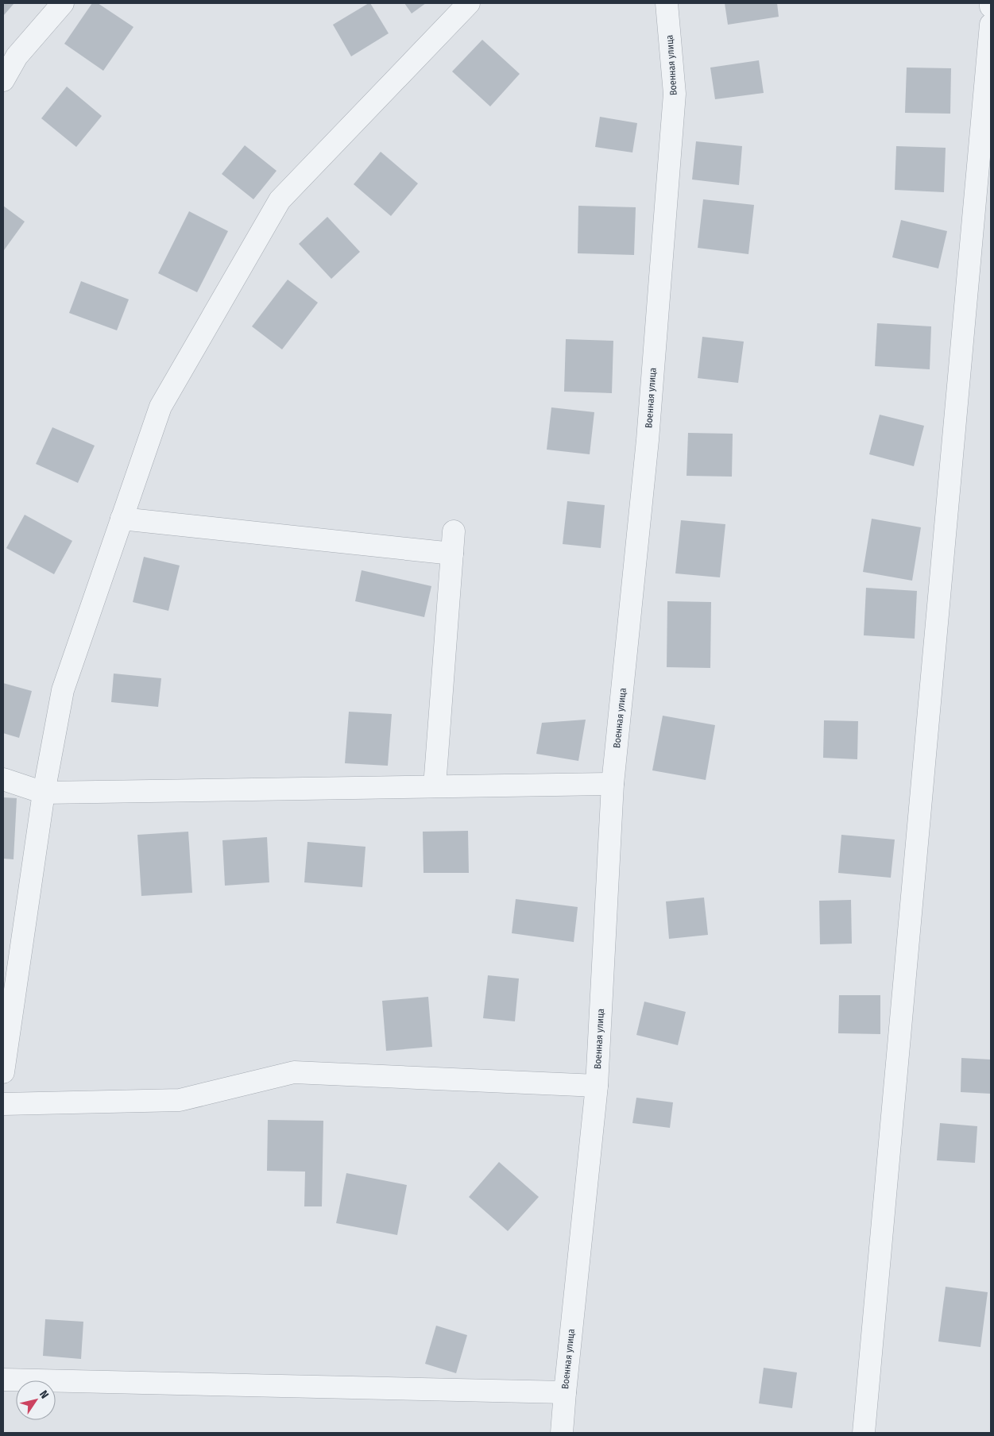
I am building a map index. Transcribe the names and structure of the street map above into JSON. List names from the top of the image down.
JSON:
{
  "streets": {
    "street": ["Военная улица"]
  },
  "north": "top right"
}
